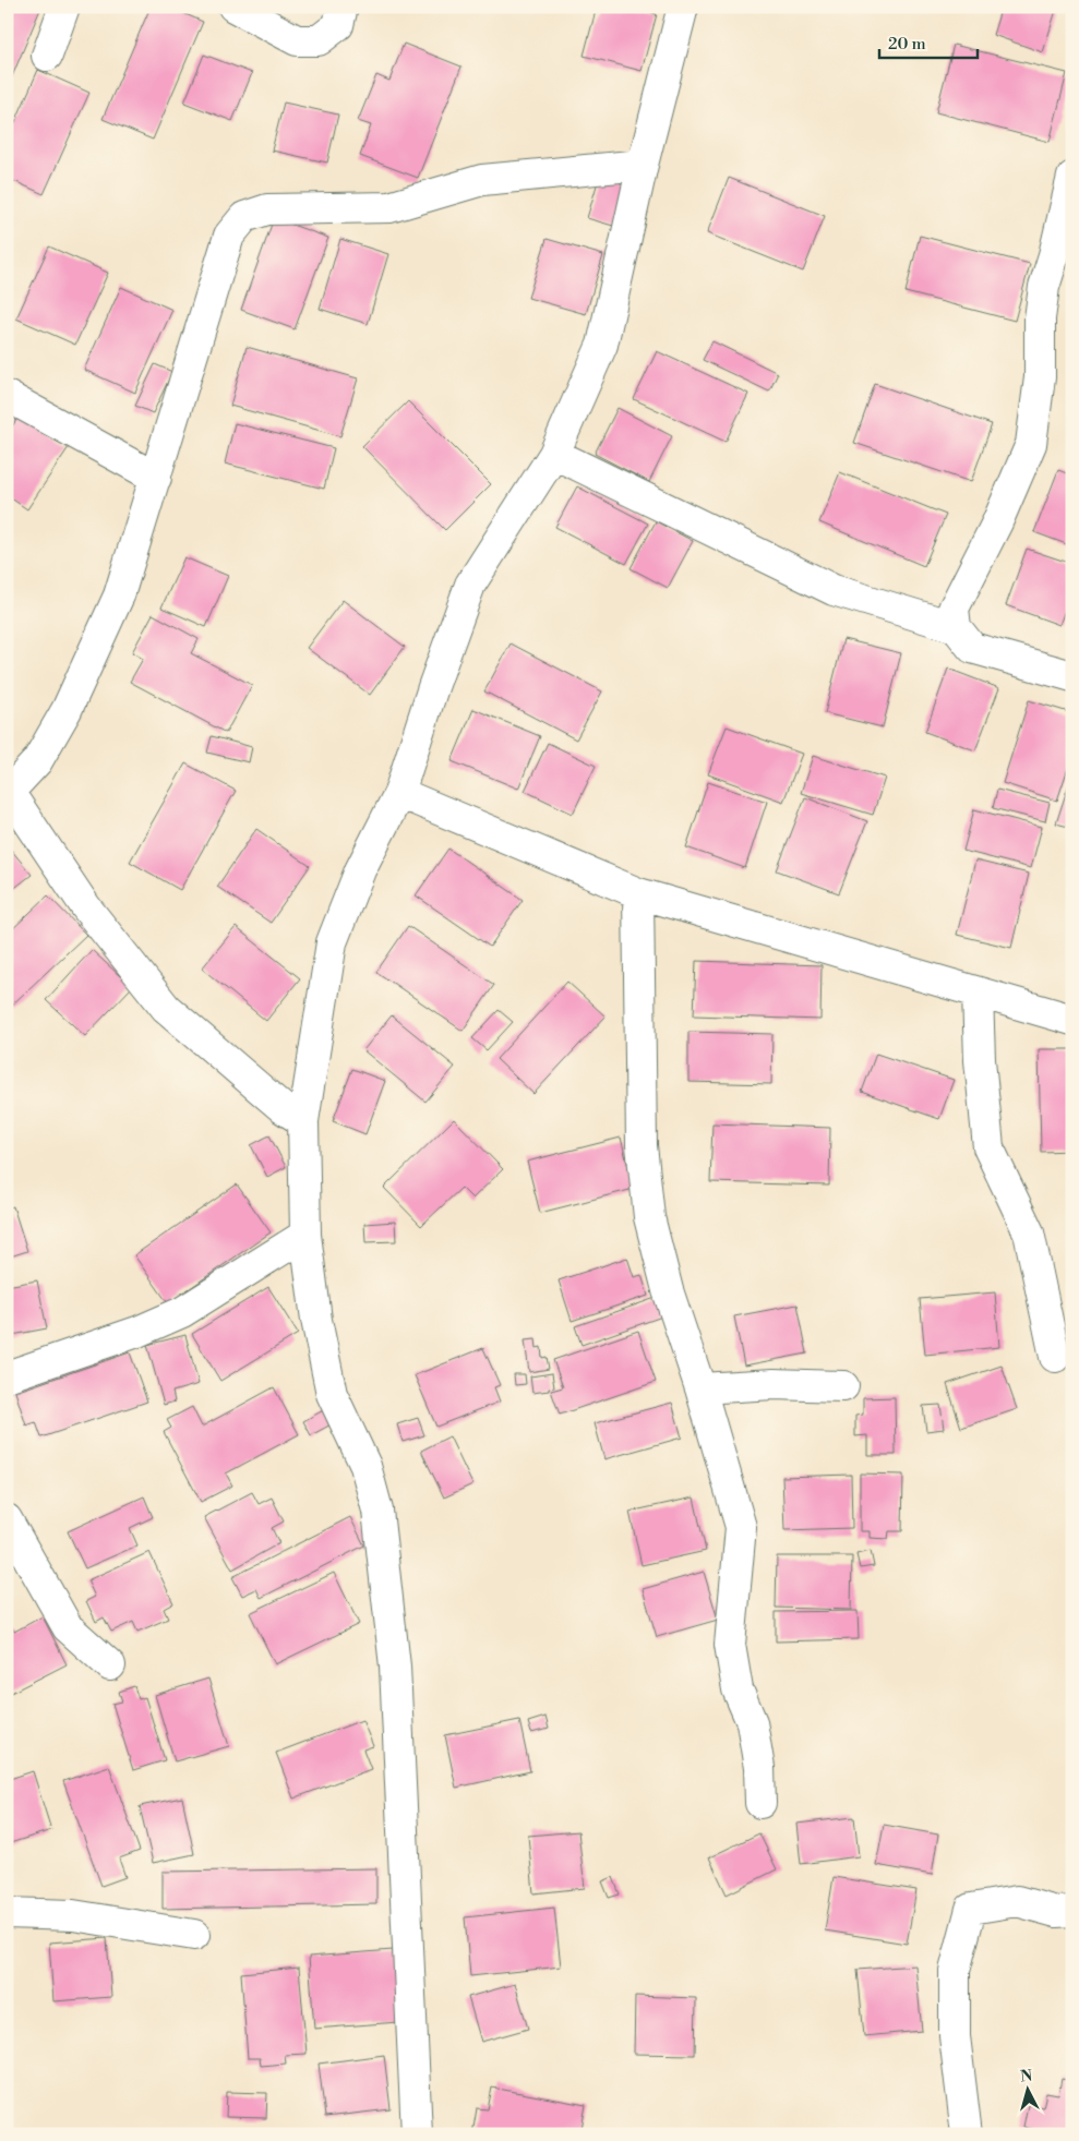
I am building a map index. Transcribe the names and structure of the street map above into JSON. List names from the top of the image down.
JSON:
{
  "scale_bar": "20 m",
  "north": "top"
}
